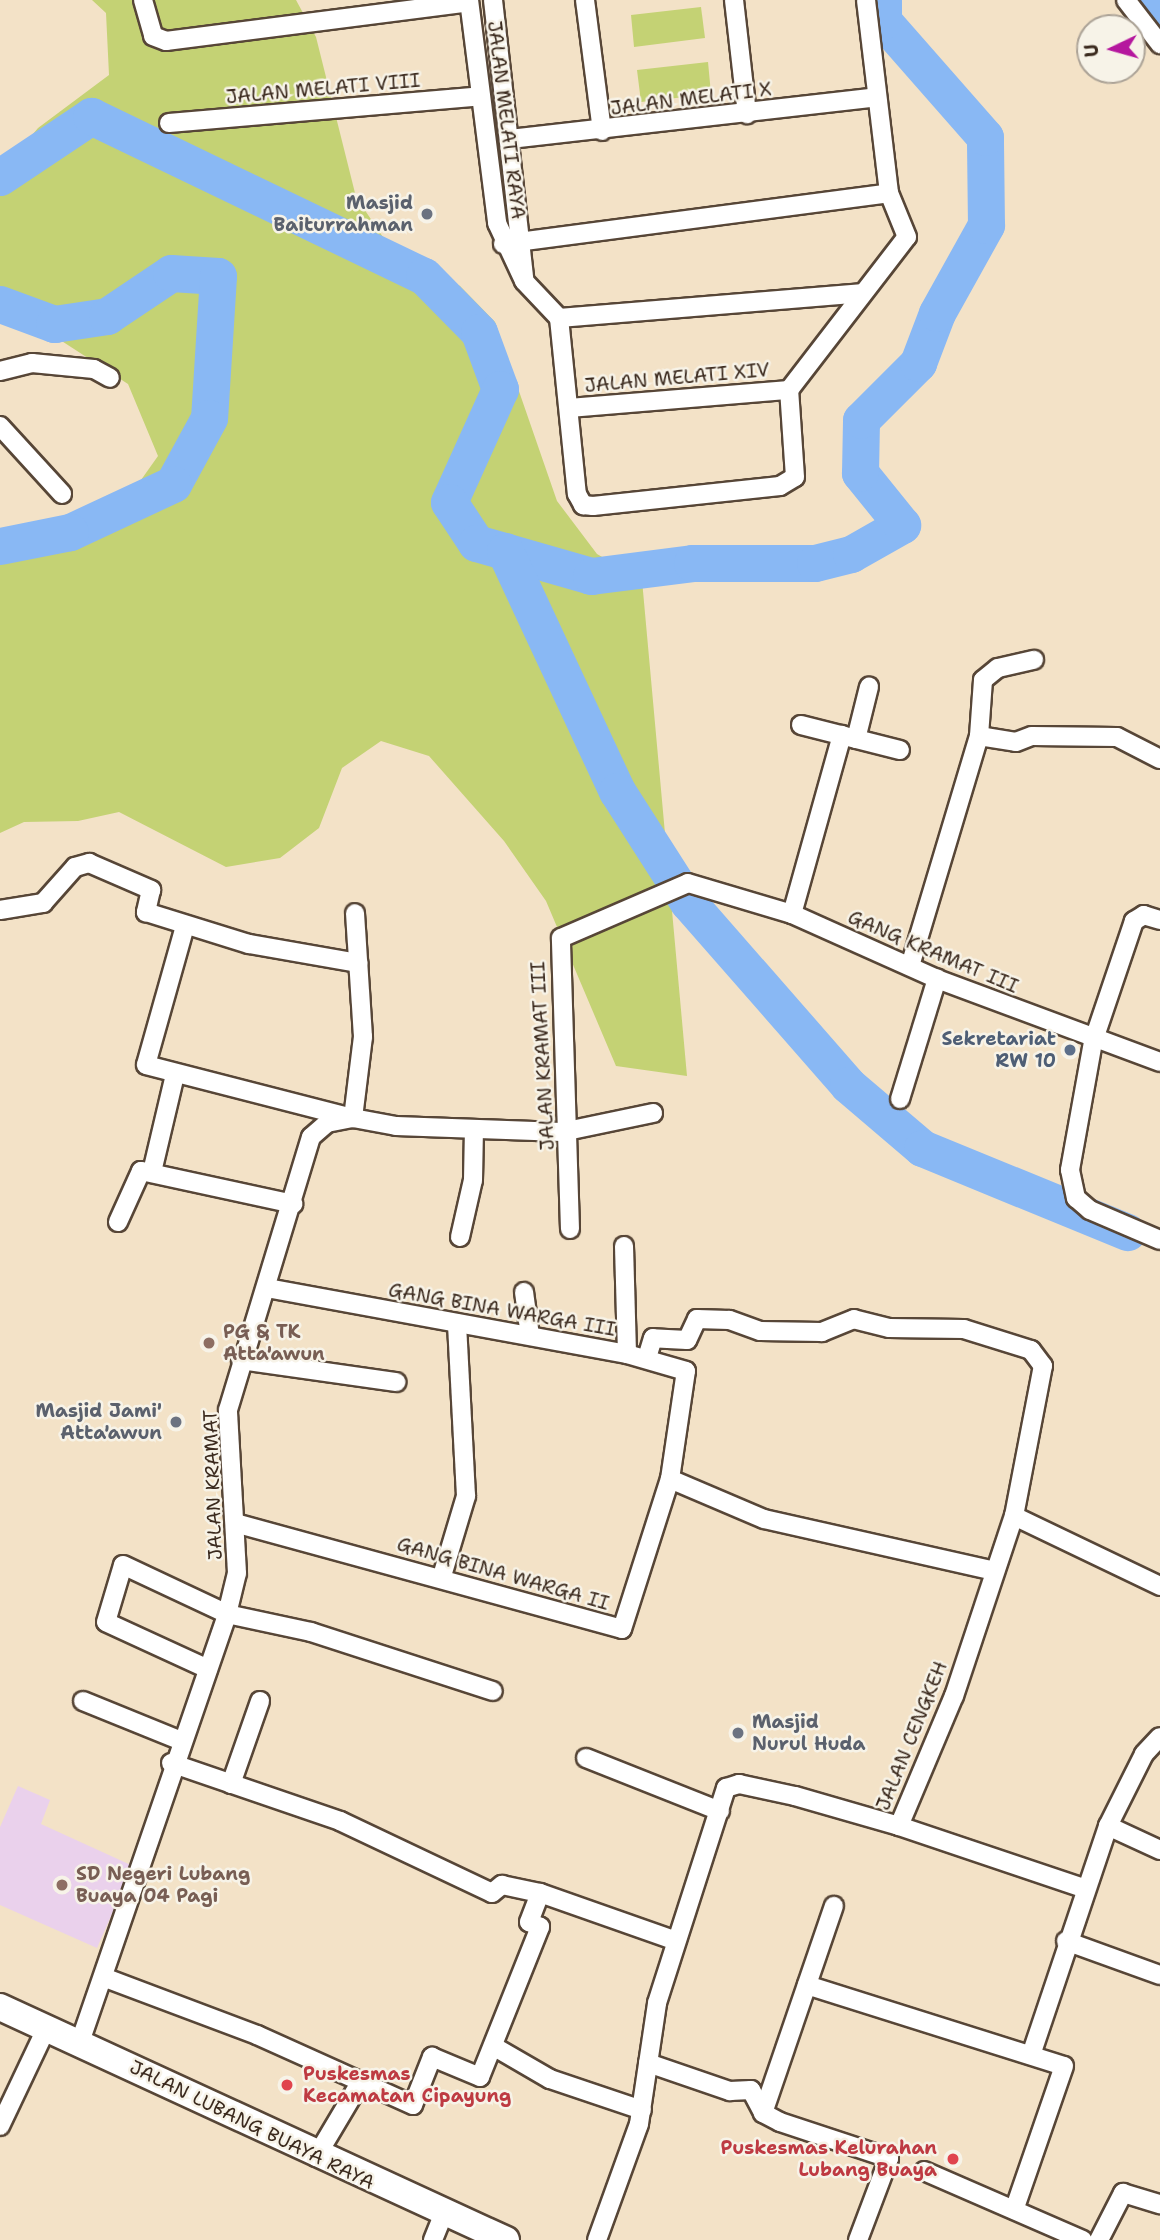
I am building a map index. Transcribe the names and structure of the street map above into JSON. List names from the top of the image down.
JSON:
{
  "streets": {
    "main road": ["JALAN LUBANG BUAYA RAYA"],
    "street": [
      "JALAN MELATI VIII",
      "JALAN MELATI X",
      "JALAN MELATI RAYA",
      "JALAN MELATI XIV",
      "GANG KRAMAT III",
      "JALAN KRAMAT III",
      "GANG BINA WARGA III",
      "JALAN KRAMAT",
      "GANG BINA WARGA II",
      "JALAN CENGKEH"
    ]
  },
  "crossings": [
    ["JALAN MELATI VIII", "JALAN MELATI RAYA"],
    ["JALAN MELATI X", "JALAN MELATI RAYA"],
    ["GANG KRAMAT III", "JALAN KRAMAT III"],
    ["JALAN KRAMAT III", "JALAN KRAMAT"],
    ["GANG BINA WARGA III", "JALAN KRAMAT"],
    ["GANG BINA WARGA III", "GANG BINA WARGA II"],
    ["GANG BINA WARGA III", "JALAN CENGKEH"],
    ["JALAN KRAMAT", "GANG BINA WARGA II"],
    ["JALAN KRAMAT", "JALAN LUBANG BUAYA RAYA"]
  ],
  "places": [
    "Masjid Baiturrahman",
    "Sekretariat RW 10",
    "PG & TK Atta'awun",
    "Masjid Jami' Atta'awun",
    "Masjid Nurul Huda",
    "SD Negeri Lubang Buaya 04 Pagi",
    "Puskesmas Kecamatan Cipayung",
    "Puskesmas Kelurahan Lubang Buaya"
  ],
  "north": "left"
}
